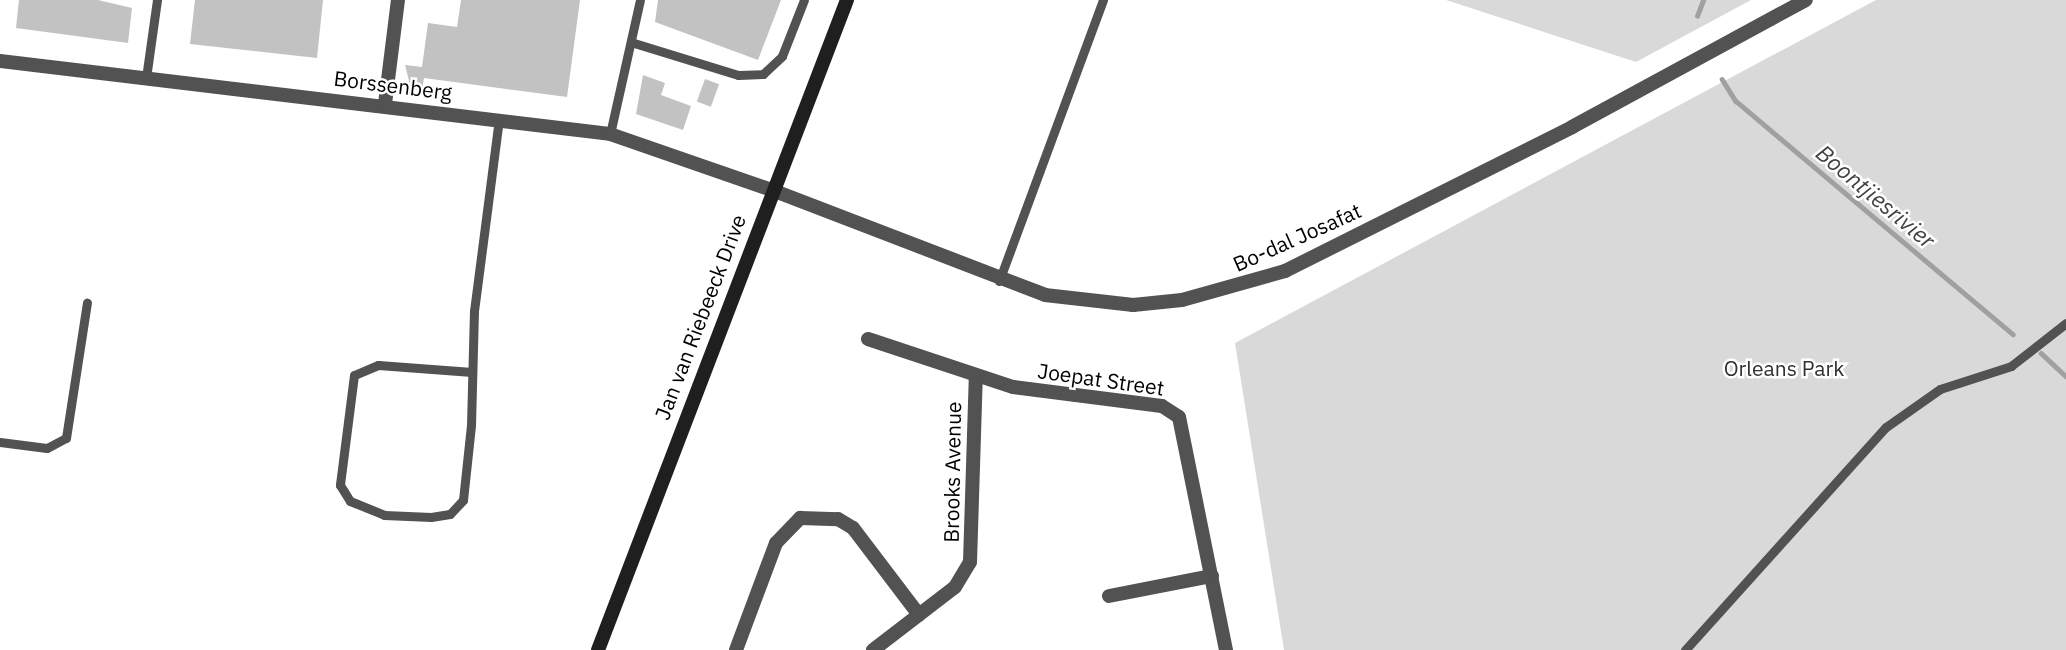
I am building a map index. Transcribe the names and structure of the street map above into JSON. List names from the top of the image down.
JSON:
{
  "streets": {
    "main road": ["Jan van Riebeeck Drive"],
    "street": [
      "Borssenberg",
      "Bo-dal Josafat",
      "Joepat Street",
      "Brooks Avenue"
    ]
  },
  "crossings": [
    ["Borssenberg", "Bo-dal Josafat"],
    ["Borssenberg", "Jan van Riebeeck Drive"],
    ["Bo-dal Josafat", "Jan van Riebeeck Drive"],
    ["Joepat Street", "Brooks Avenue"]
  ],
  "water": ["Boontjiesrivier"],
  "parks": ["Orleans Park"]
}
